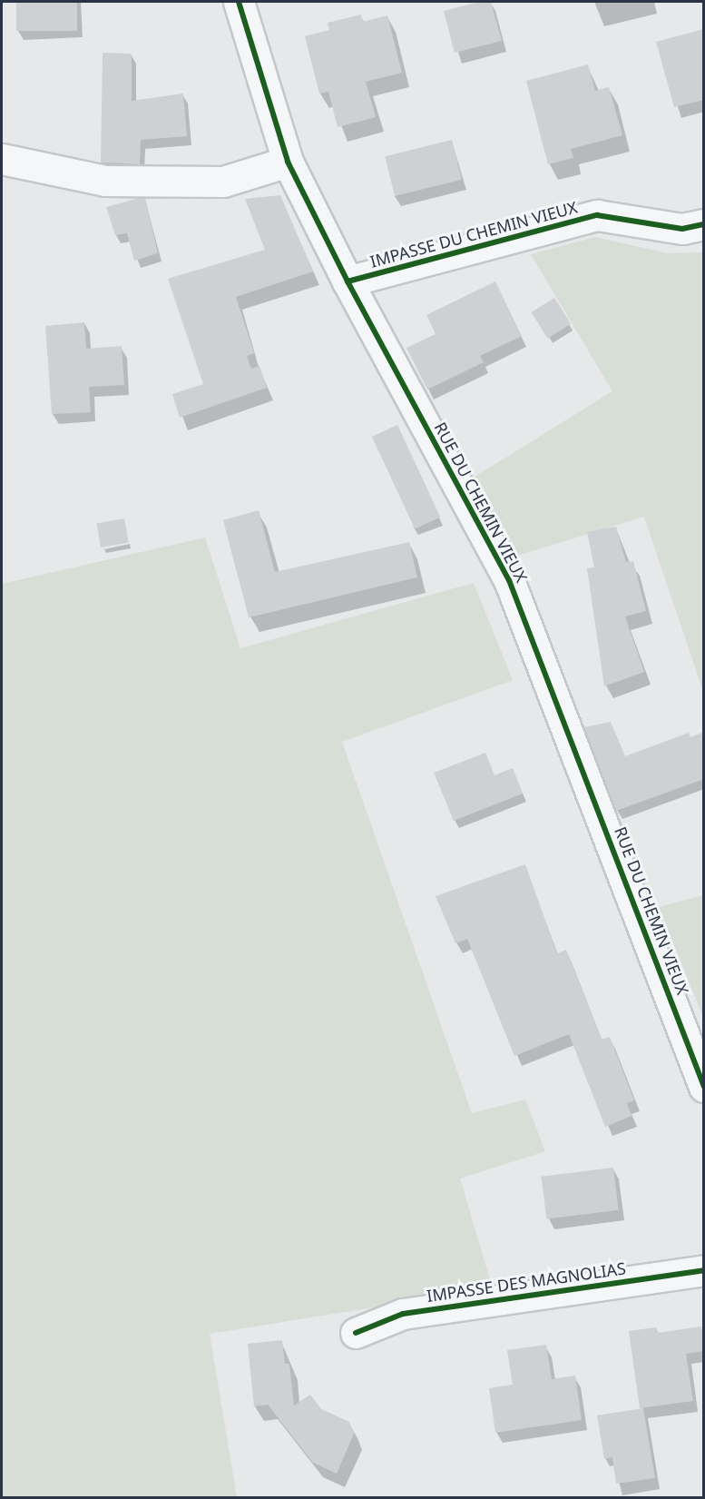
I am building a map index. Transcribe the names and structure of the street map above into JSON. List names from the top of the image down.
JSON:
{
  "streets": {
    "street": ["IMPASSE DU CHEMIN VIEUX", "RUE DU CHEMIN VIEUX", "IMPASSE DES MAGNOLIAS"]
  },
  "crossings": [
    ["IMPASSE DU CHEMIN VIEUX", "RUE DU CHEMIN VIEUX"]
  ]
}
